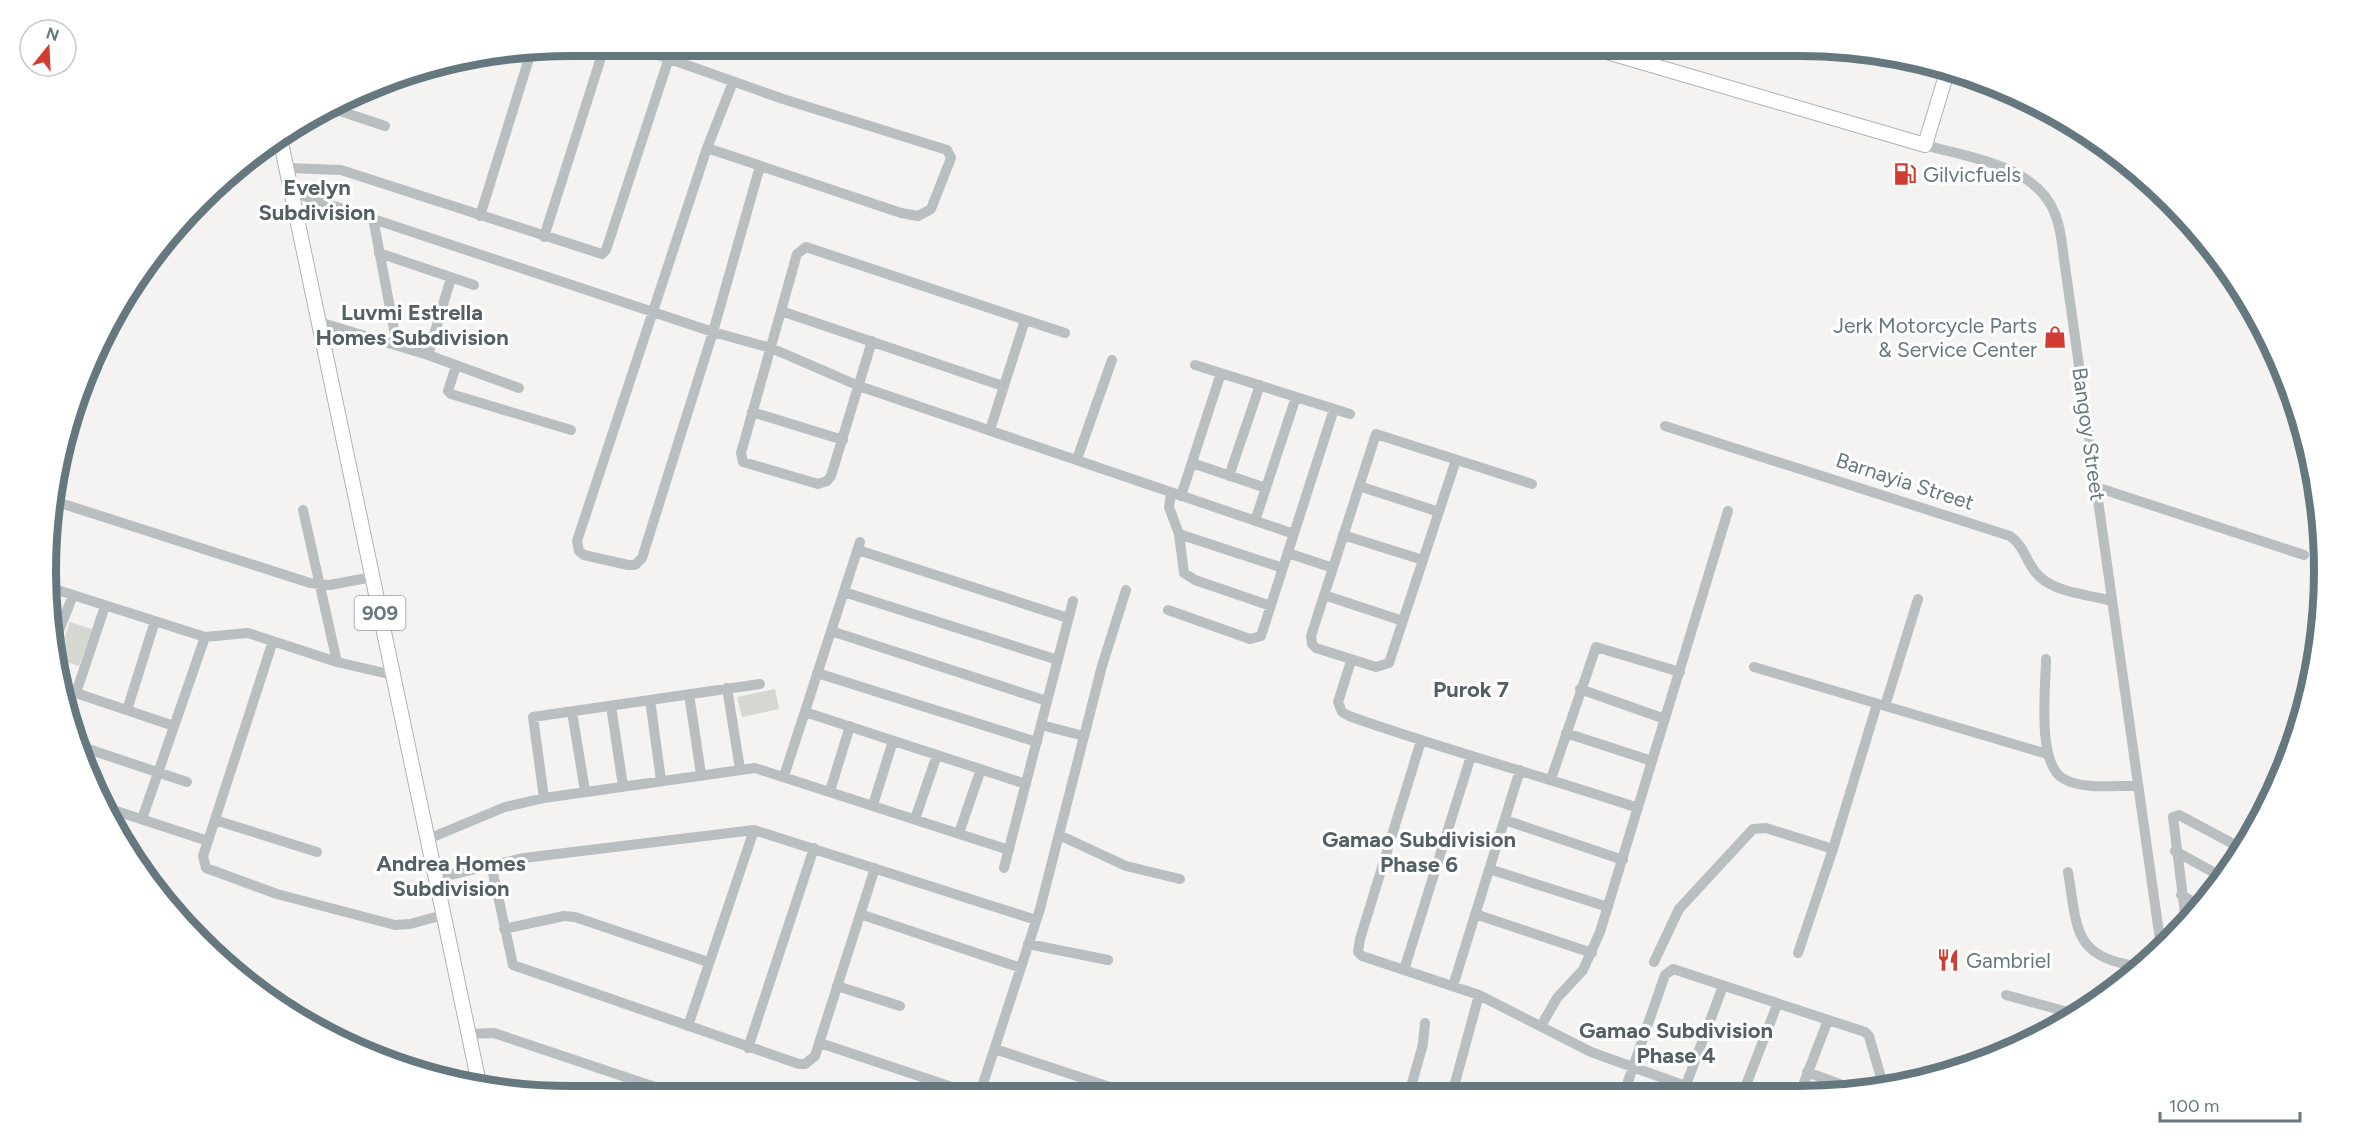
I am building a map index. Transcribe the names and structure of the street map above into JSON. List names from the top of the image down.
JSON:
{
  "streets": {
    "main road": ["Bangoy Street", "909"],
    "street": ["Barnayia Street"]
  },
  "crossings": [
    ["Bangoy Street", "Barnayia Street"]
  ],
  "districts": [
    "Evelyn Subdivision",
    "Luvmi Estrella Homes Subdivision",
    "Purok 7",
    "Gamao Subdivision Phase 6",
    "Andrea Homes Subdivision",
    "Gamao Subdivision Phase 4"
  ],
  "places": {
    "fuel station": ["Gilvicfuels"],
    "shop": ["Jerk Motorcycle Parts & Service Center"],
    "restaurant": ["Gambriel"]
  },
  "scale_bar": "100 m",
  "north": "top"
}
